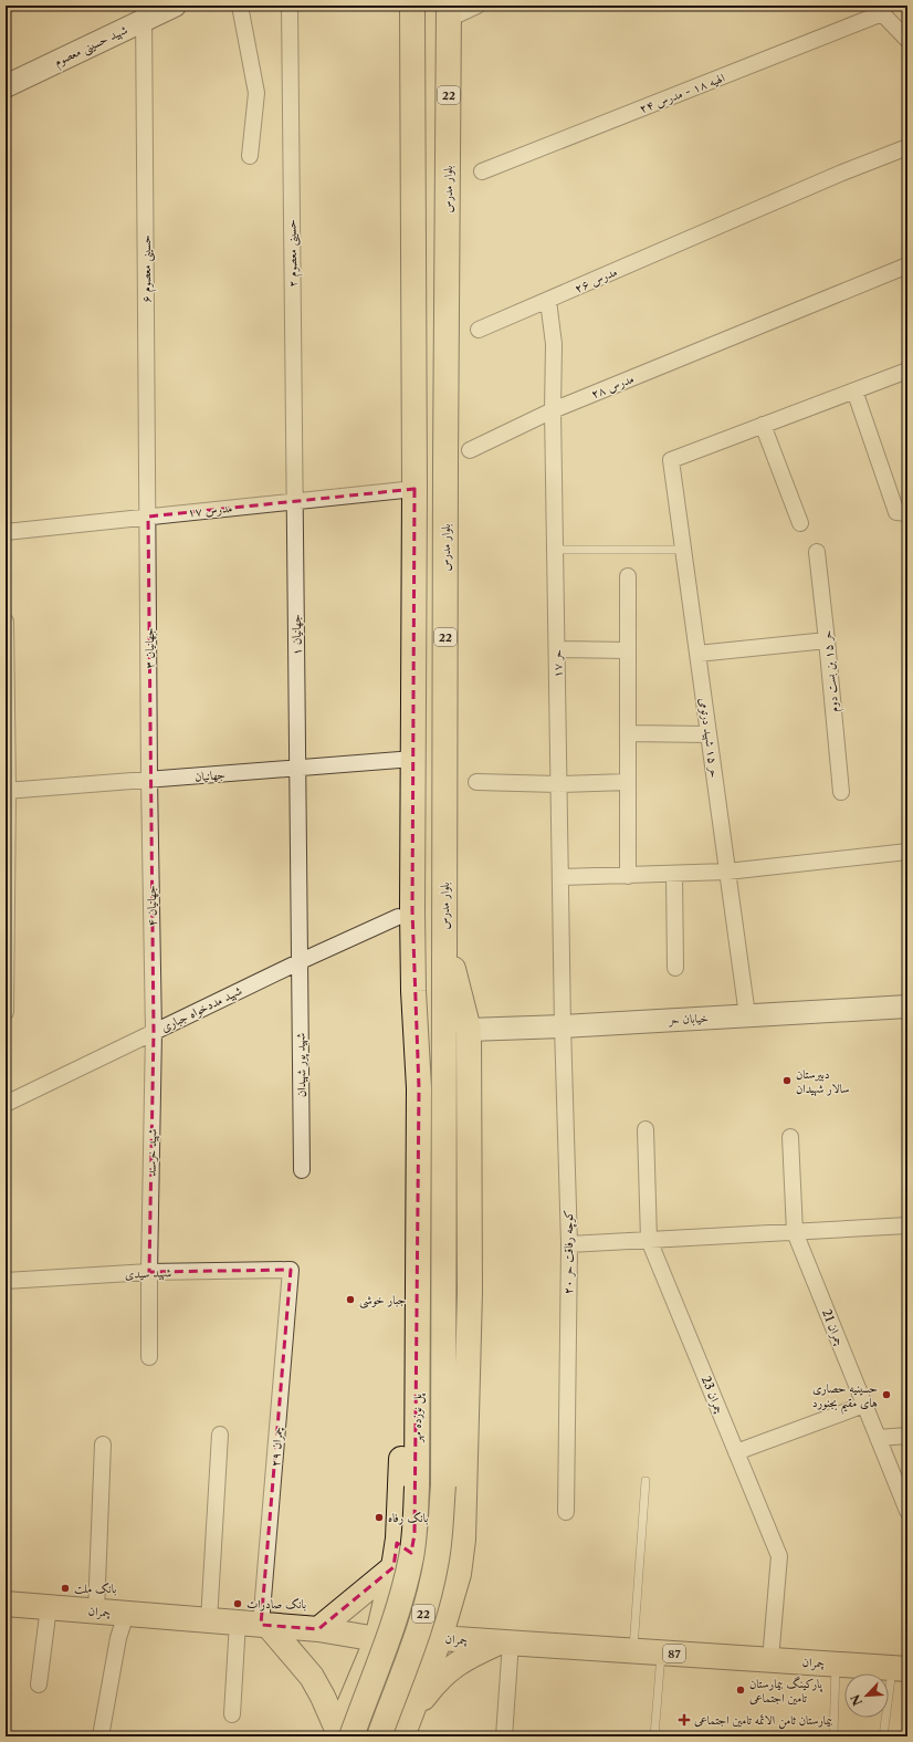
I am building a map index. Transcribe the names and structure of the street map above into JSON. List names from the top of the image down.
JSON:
{
  "streets": {
    "main road": [
      "22",
      "بلوار مدرس",
      "پل نوزده مهر",
      "چمران",
      "87"
    ],
    "street": [
      "شهید حسینی معصوم",
      "الهیه ۱۸ - مدرس ۲۴",
      "حسینی معصوم ۲",
      "حسینی معصوم ۶",
      "مدرس ۲۶",
      "مدرس ۲۸",
      "مدرس ۱۷",
      "جهانیان ۱",
      "جهانیان ۳",
      "حر ۱۷",
      "حر ۱۵ بن بست دوم",
      "حر ۱۵ شهید درتومی",
      "جهانیان",
      "جهانیان ۴",
      "شهید مددخواه جباری",
      "خیابان حر",
      "شهید پور شهیدان",
      "شهید خرسند",
      "کوچه رفاقت حر ۲۰",
      "شهید سیدی",
      "چمران 21",
      "چمران 23",
      "چمران ۲۹"
    ]
  },
  "crossings": [
    ["شهید حسینی معصوم", "حسینی معصوم ۶"],
    ["حسینی معصوم ۲", "مدرس ۱۷"],
    ["حسینی معصوم ۲", "جهانیان ۱"],
    ["حسینی معصوم ۶", "مدرس ۱۷"],
    ["حسینی معصوم ۶", "جهانیان ۳"],
    ["مدرس ۲۶", "حر ۱۷"],
    ["مدرس ۲۸", "حر ۱۷"],
    ["مدرس ۱۷", "جهانیان ۱"],
    ["مدرس ۱۷", "جهانیان ۳"],
    ["جهانیان ۱", "جهانیان"],
    ["جهانیان ۱", "شهید مددخواه جباری"],
    ["جهانیان ۱", "شهید پور شهیدان"],
    ["جهانیان ۳", "جهانیان"],
    ["جهانیان ۳", "جهانیان ۴"],
    ["حر ۱۷", "خیابان حر"],
    ["حر ۱۷", "کوچه رفاقت حر ۲۰"],
    ["حر ۱۵ شهید درتومی", "خیابان حر"],
    ["جهانیان", "جهانیان ۴"],
    ["جهانیان ۴", "شهید مددخواه جباری"],
    ["جهانیان ۴", "شهید خرسند"],
    ["شهید مددخواه جباری", "شهید پور شهیدان"],
    ["شهید مددخواه جباری", "شهید خرسند"],
    ["خیابان حر", "کوچه رفاقت حر ۲۰"],
    ["شهید خرسند", "شهید سیدی"],
    ["شهید سیدی", "چمران ۲۹"],
    ["چمران 23", "چمران"],
    ["چمران ۲۹", "چمران"]
  ],
  "places": {
    "other": [
      "دبیرستان سالار شهیدان",
      "جبار خوشی",
      "حسینیه حصاری های مقیم بجنورد",
      "بانک رفاه",
      "بانک ملت",
      "بانک صادرات",
      "پارکینگ بیمارستان تامین اجتماعی"
    ],
    "health": ["بیمارستان ثامن الائمه تامین اجتماعی"]
  },
  "north": "bottom left"
}
